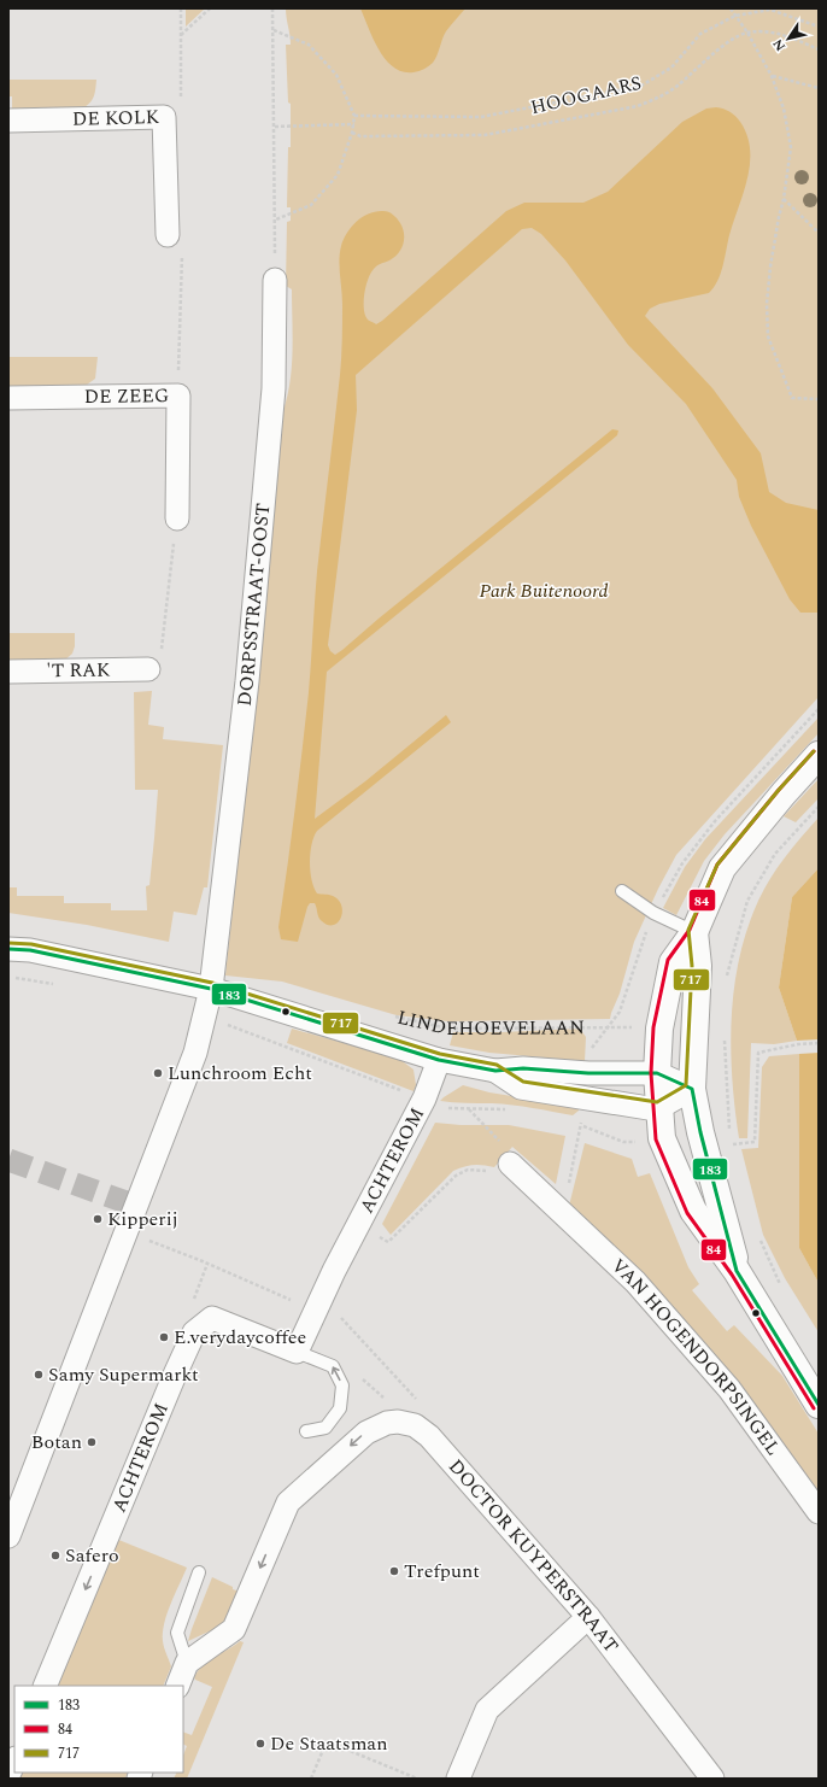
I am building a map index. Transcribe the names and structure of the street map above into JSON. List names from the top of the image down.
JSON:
{
  "streets": {
    "street": [
      "DE KOLK",
      "DE ZEEG",
      "DORPSSTRAAT-OOST",
      "'T RAK",
      "LINDEHOEVELAAN",
      "ACHTEROM",
      "VAN HOGENDORPSINGEL",
      "DOCTOR KUYPERSTRAAT"
    ],
    "path": ["HOOGAARS"]
  },
  "crossings": [
    ["DORPSSTRAAT-OOST", "LINDEHOEVELAAN"],
    ["LINDEHOEVELAAN", "ACHTEROM"]
  ],
  "parks": ["Park Buitenoord"],
  "places": [
    "Lunchroom Echt",
    "Kipperij",
    "E.verydaycoffee",
    "Samy Supermarkt",
    "Botan",
    "Safero",
    "Trefpunt",
    "De Staatsman"
  ],
  "lines": ["transit line 84", "transit line 717", "transit line 183"],
  "legend": ["183", "84", "717"],
  "north": "bottom left"
}
